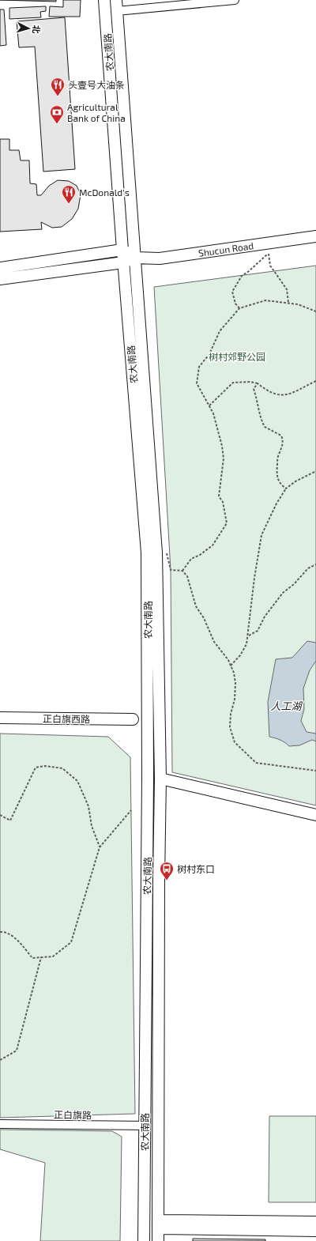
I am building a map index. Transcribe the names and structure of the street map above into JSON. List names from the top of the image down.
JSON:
{
  "streets": {
    "main road": ["农大南路", "Shucun Road", "正白旗西路"],
    "street": ["正白旗路"]
  },
  "crossings": [
    ["农大南路", "Shucun Road"],
    ["农大南路", "正白旗路"]
  ],
  "water": ["人工湖"],
  "parks": ["树村郊野公园"],
  "places": {
    "restaurant": ["头壹号大油条", "McDonald's"],
    "bank": ["Agricultural Bank of China"],
    "bus stop": ["树村东口"]
  },
  "north": "right"
}
